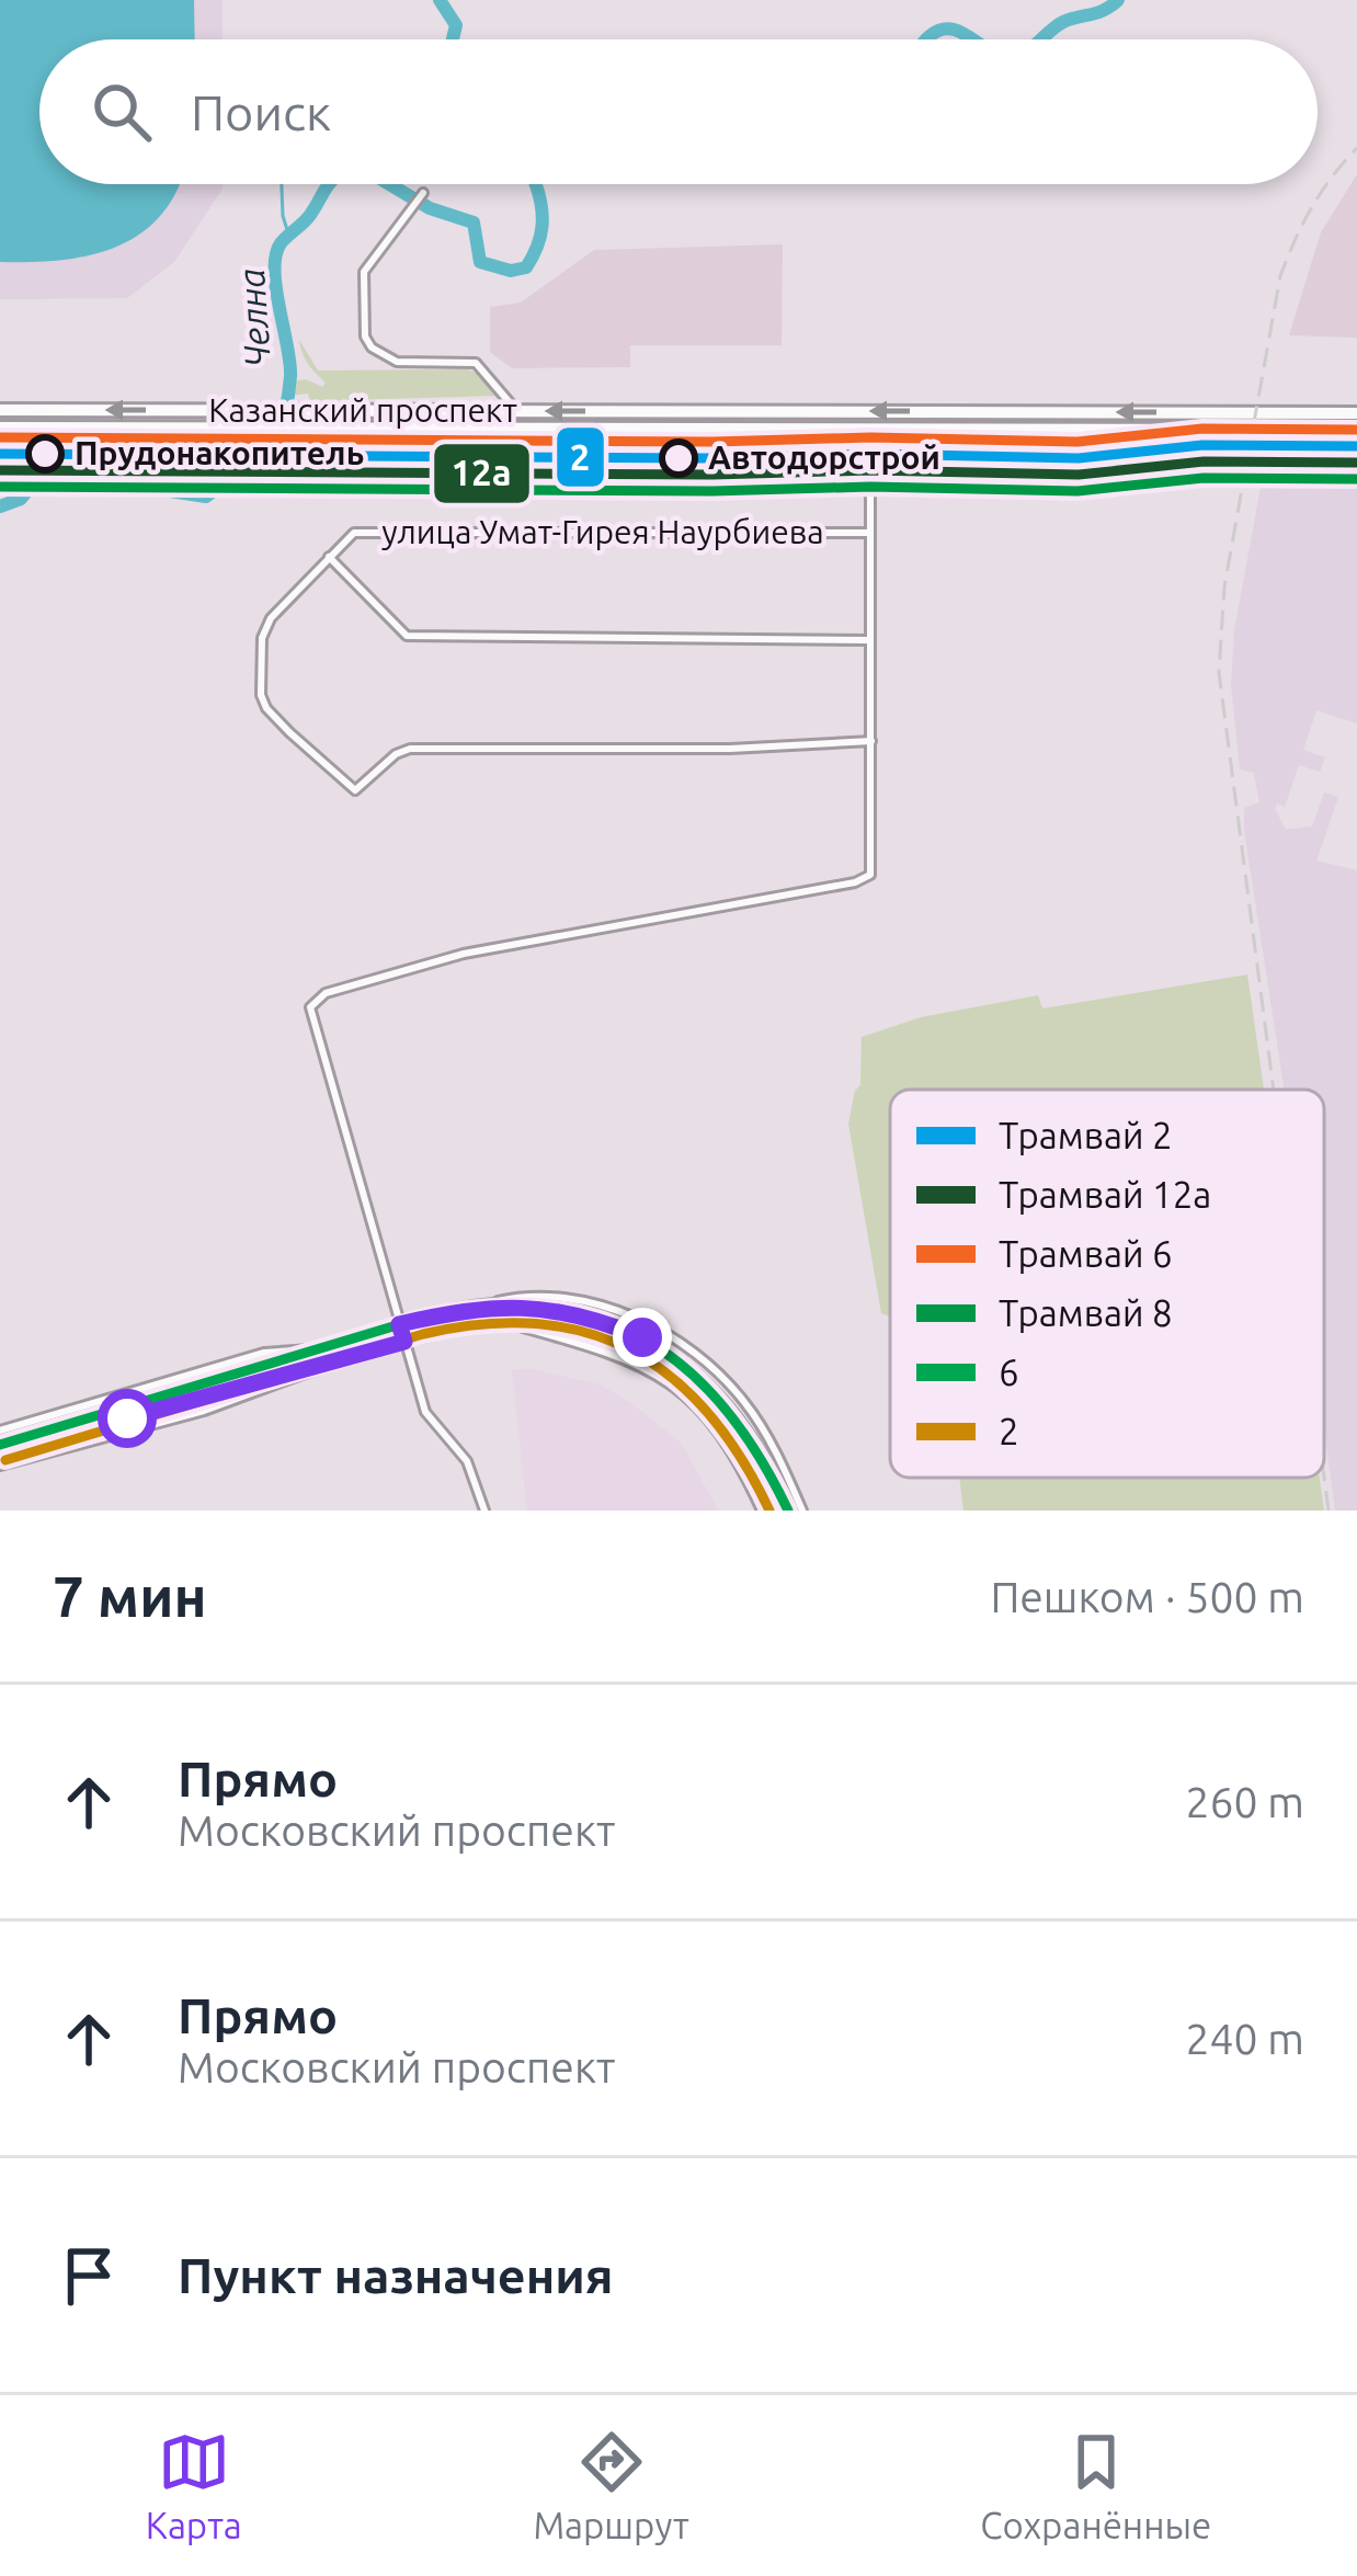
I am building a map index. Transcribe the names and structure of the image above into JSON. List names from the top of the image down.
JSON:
{
  "streets": {
    "main road": ["Казанский проспект"],
    "street": ["улица Умат-Гирея Наурбиева"]
  },
  "water": ["Челна"],
  "places": ["Прудонакопитель", "Автодорстрой"],
  "lines": [
    "tram line 6",
    "tram line 2",
    "tram line 12а",
    "tram line 8",
    "transit line 6",
    "transit line 2"
  ],
  "legend": [
    "Трамвай 2",
    "Трамвай 12а",
    "Трамвай 6",
    "Трамвай 8",
    "6",
    "2"
  ],
  "page": {
    "search": "Поиск",
    "heading": ["7 мин", "Пешком · 500 m"],
    "list": [
      ["Прямо", "Московский проспект", "260 m"],
      ["Прямо", "Московский проспект", "240 m"],
      "Пункт назначения"
    ],
    "nav": ["Карта", "Маршрут", "Сохранённые"]
  }
}
